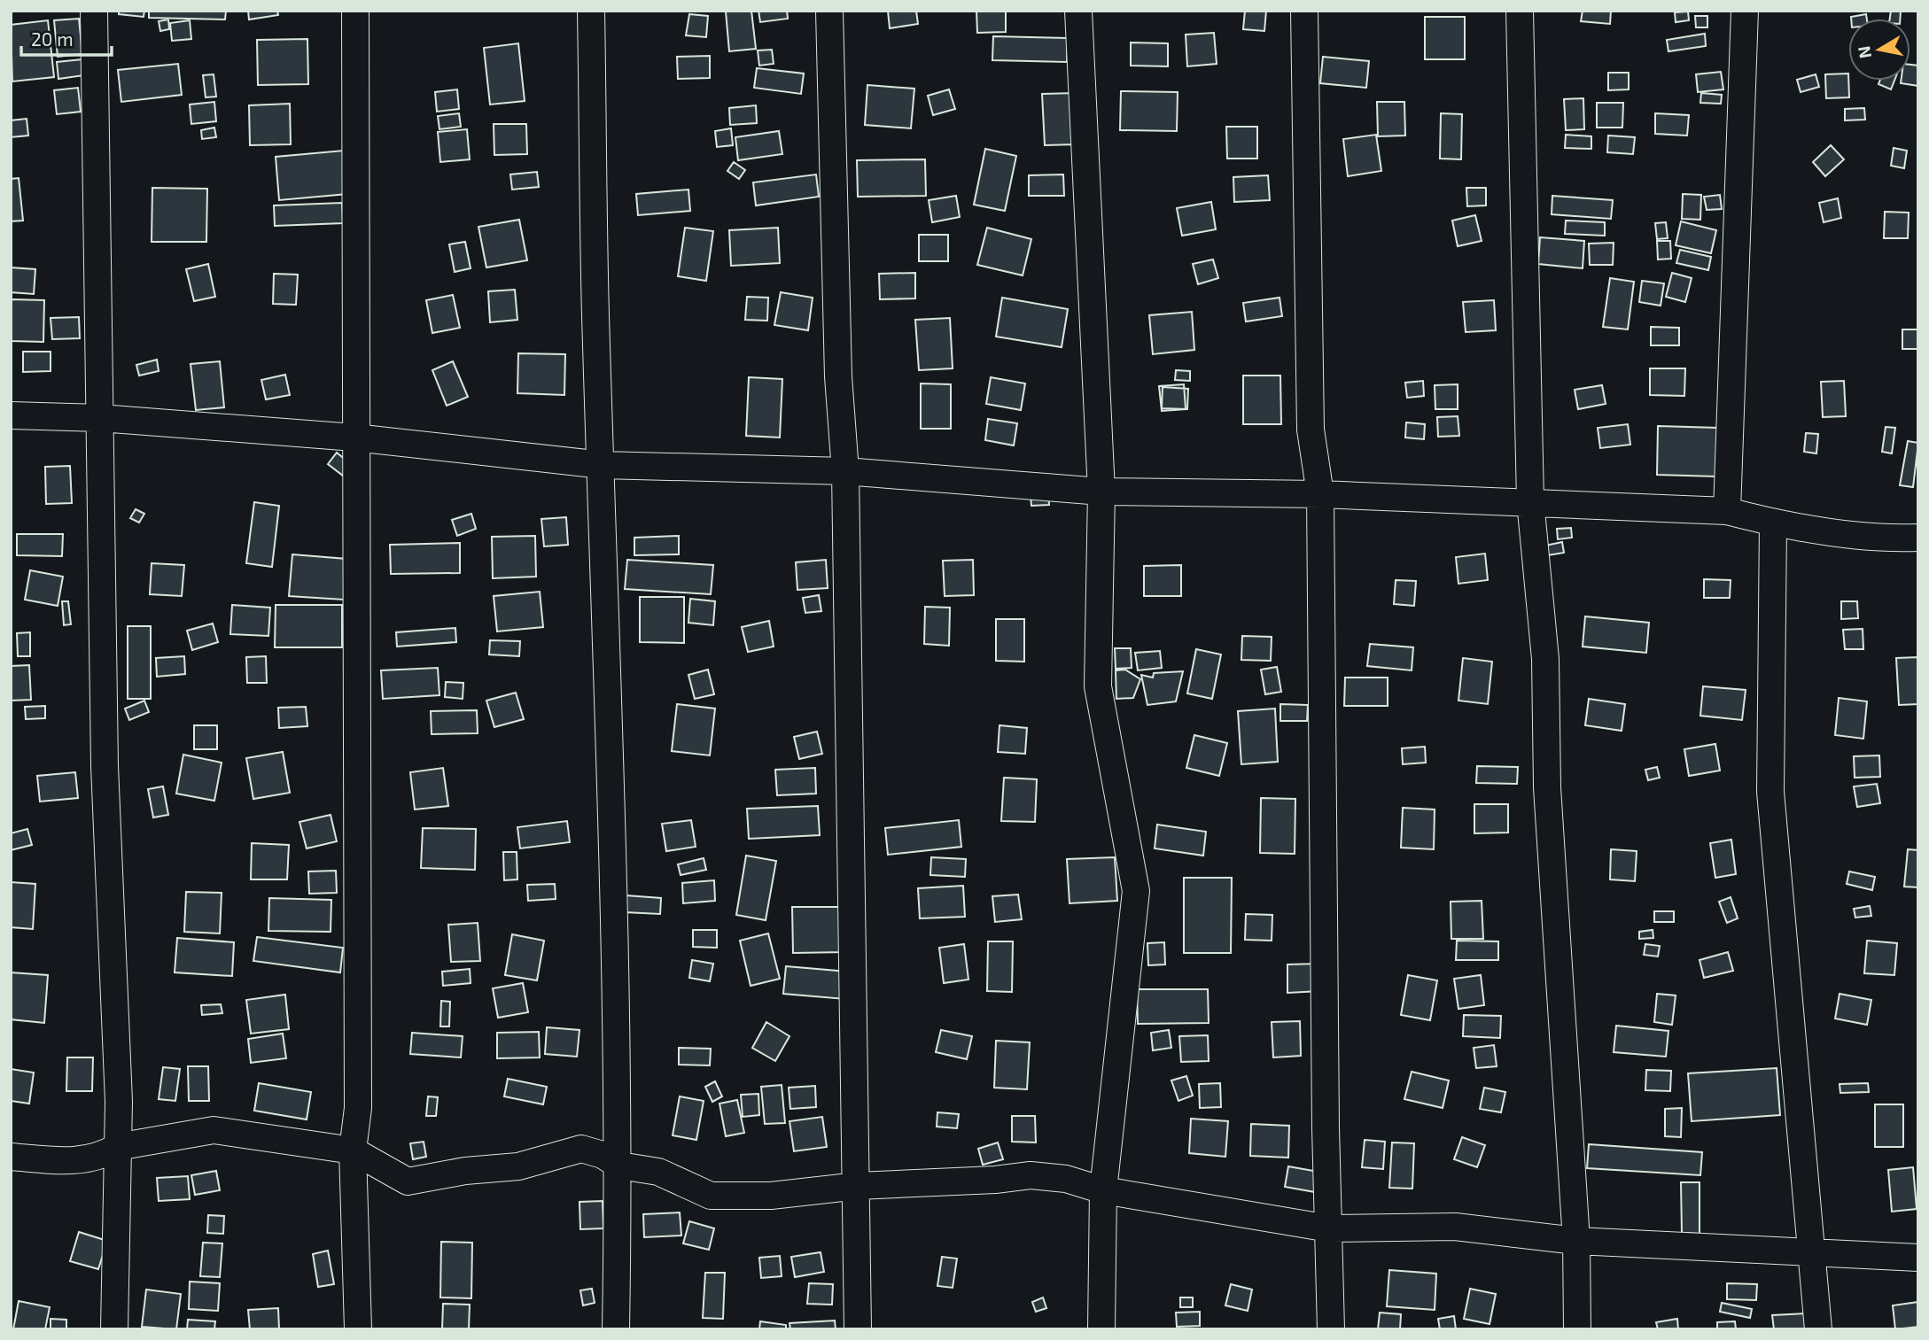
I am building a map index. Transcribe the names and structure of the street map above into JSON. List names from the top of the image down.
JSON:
{
  "scale_bar": "20 m",
  "north": "left"
}
